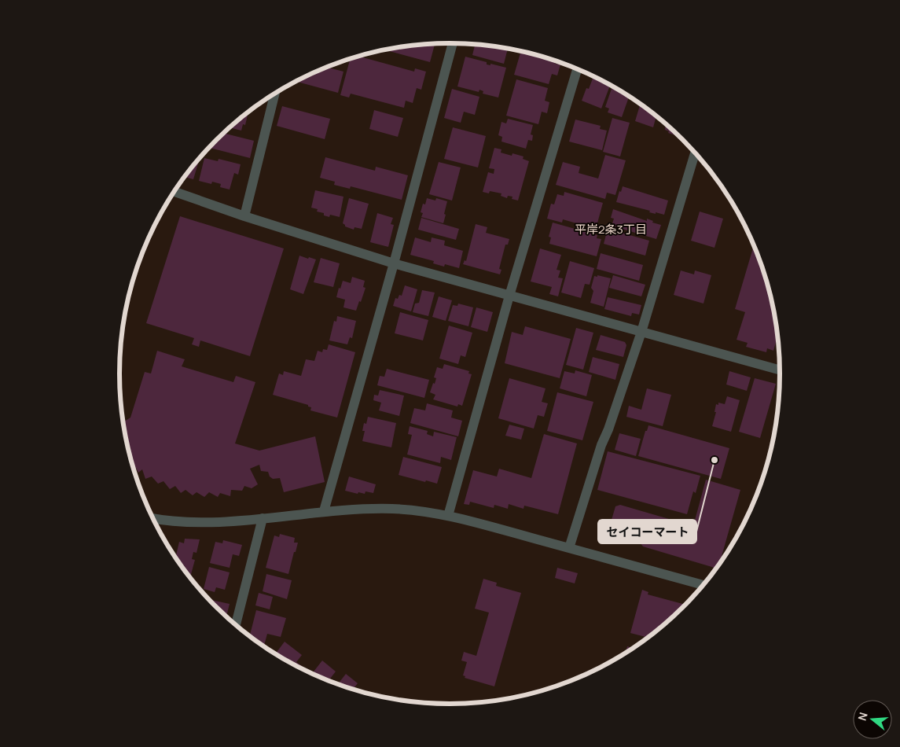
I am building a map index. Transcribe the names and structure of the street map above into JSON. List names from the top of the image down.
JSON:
{
  "districts": ["平岸2条3丁目"],
  "places": ["セイコーマート"],
  "north": "left"
}
